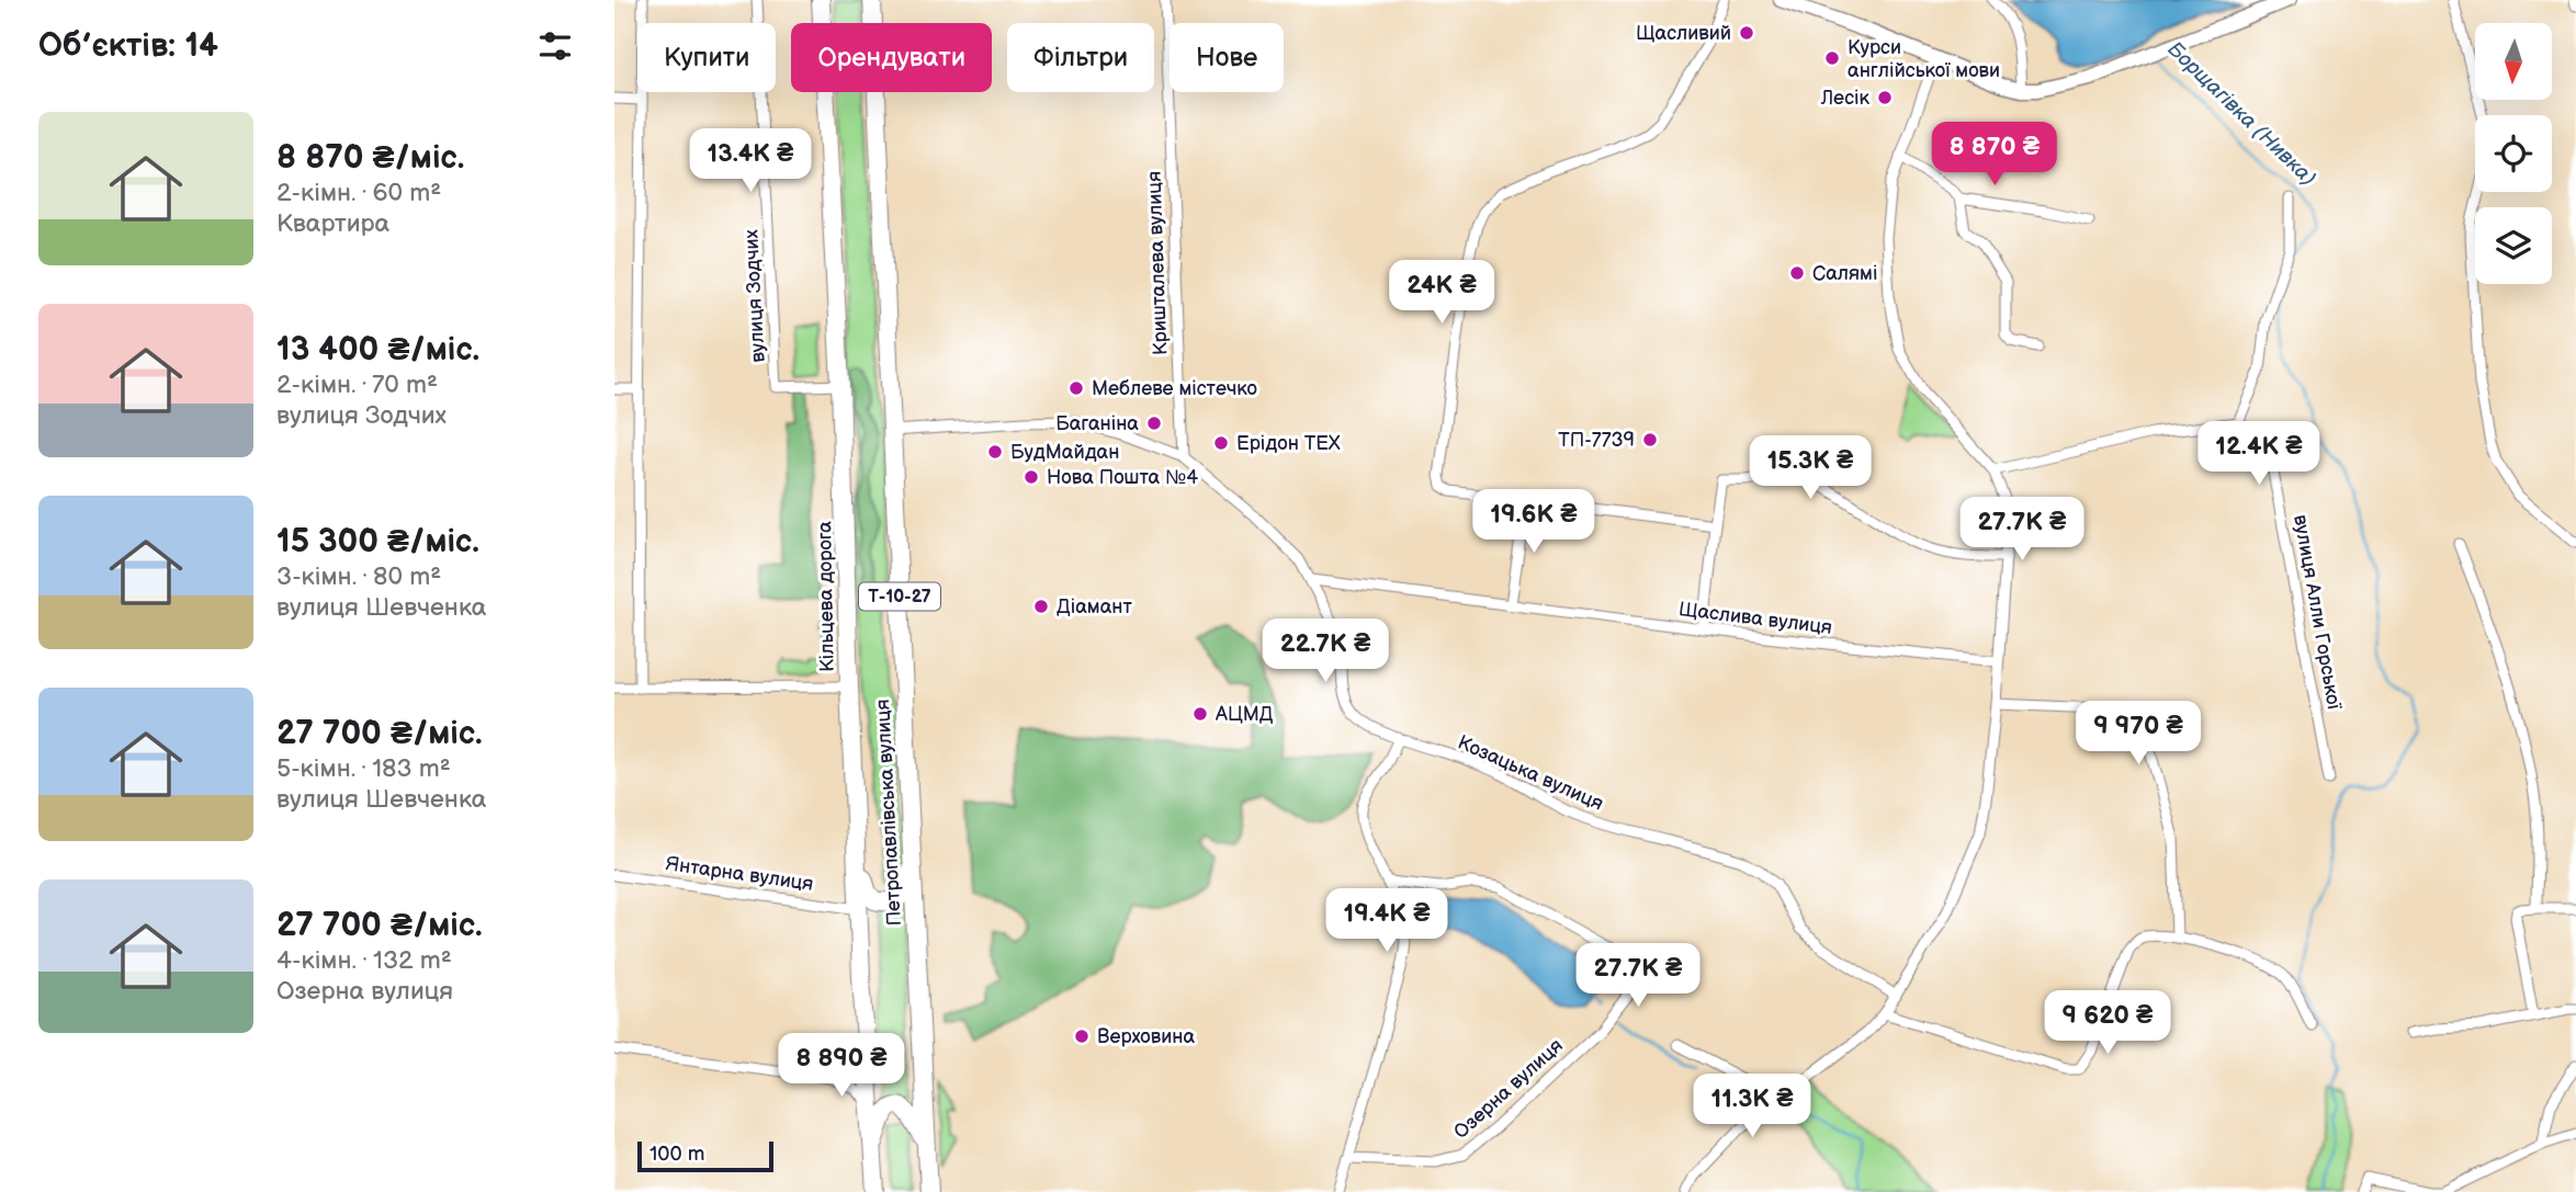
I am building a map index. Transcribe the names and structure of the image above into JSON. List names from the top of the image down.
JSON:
{
  "streets": {
    "highway": ["Кільцева дорога", "Т-10-27", "Петропавлівська вулиця"],
    "street": [
      "Кришталева вулиця",
      "вулиця Зодчих",
      "вулиця Алли Горської",
      "Щаслива вулиця",
      "Козацька вулиця",
      "Янтарна вулиця",
      "Озерна вулиця"
    ]
  },
  "crossings": [
    ["Кришталева вулиця", "Козацька вулиця"],
    ["вулиця Зодчих", "Кільцева дорога"],
    ["Кільцева дорога", "Янтарна вулиця"],
    ["Щаслива вулиця", "Козацька вулиця"]
  ],
  "water": ["Борщагівка (Нивка)"],
  "places": [
    "Щасливий",
    "Курси англійської мови",
    "Лесік",
    "Салямі",
    "Меблеве містечко",
    "Баганіна",
    "ТП-7739",
    "Ерідон ТЕХ",
    "БудМайдан",
    "Нова Пошта №4",
    "Діамант",
    "АЦМД",
    "Верховина"
  ],
  "scale_bar": "100 m",
  "north": "bottom",
  "page": {
    "heading": "Об’єктів: 14",
    "chip": [
      "Купити",
      "Орендувати",
      "Фільтри",
      "Нове"
    ],
    "list": [
      {
        "name": "8 870 ₴/міс.",
        "note": "2-кімн. · 60 m² · Квартира"
      },
      {
        "name": "13 400 ₴/міс.",
        "note": "2-кімн. · 70 m² · вулиця Зодчих"
      },
      {
        "name": "15 300 ₴/міс.",
        "note": "3-кімн. · 80 m² · вулиця Шевченка"
      },
      {
        "name": "27 700 ₴/міс.",
        "note": "5-кімн. · 183 m² · вулиця Шевченка"
      },
      {
        "name": "27 700 ₴/міс.",
        "note": "4-кімн. · 132 m² · Озерна вулиця"
      }
    ],
    "price": [
      "8 870 ₴",
      "13.4K ₴",
      "24K ₴",
      "12.4K ₴",
      "15.3K ₴",
      "19.6K ₴",
      "27.7K ₴",
      "22.7K ₴",
      "9 970 ₴",
      "19.4K ₴",
      "27.7K ₴",
      "9 620 ₴",
      "8 890 ₴",
      "11.3K ₴"
    ],
    "scale": "100 m"
  }
}
